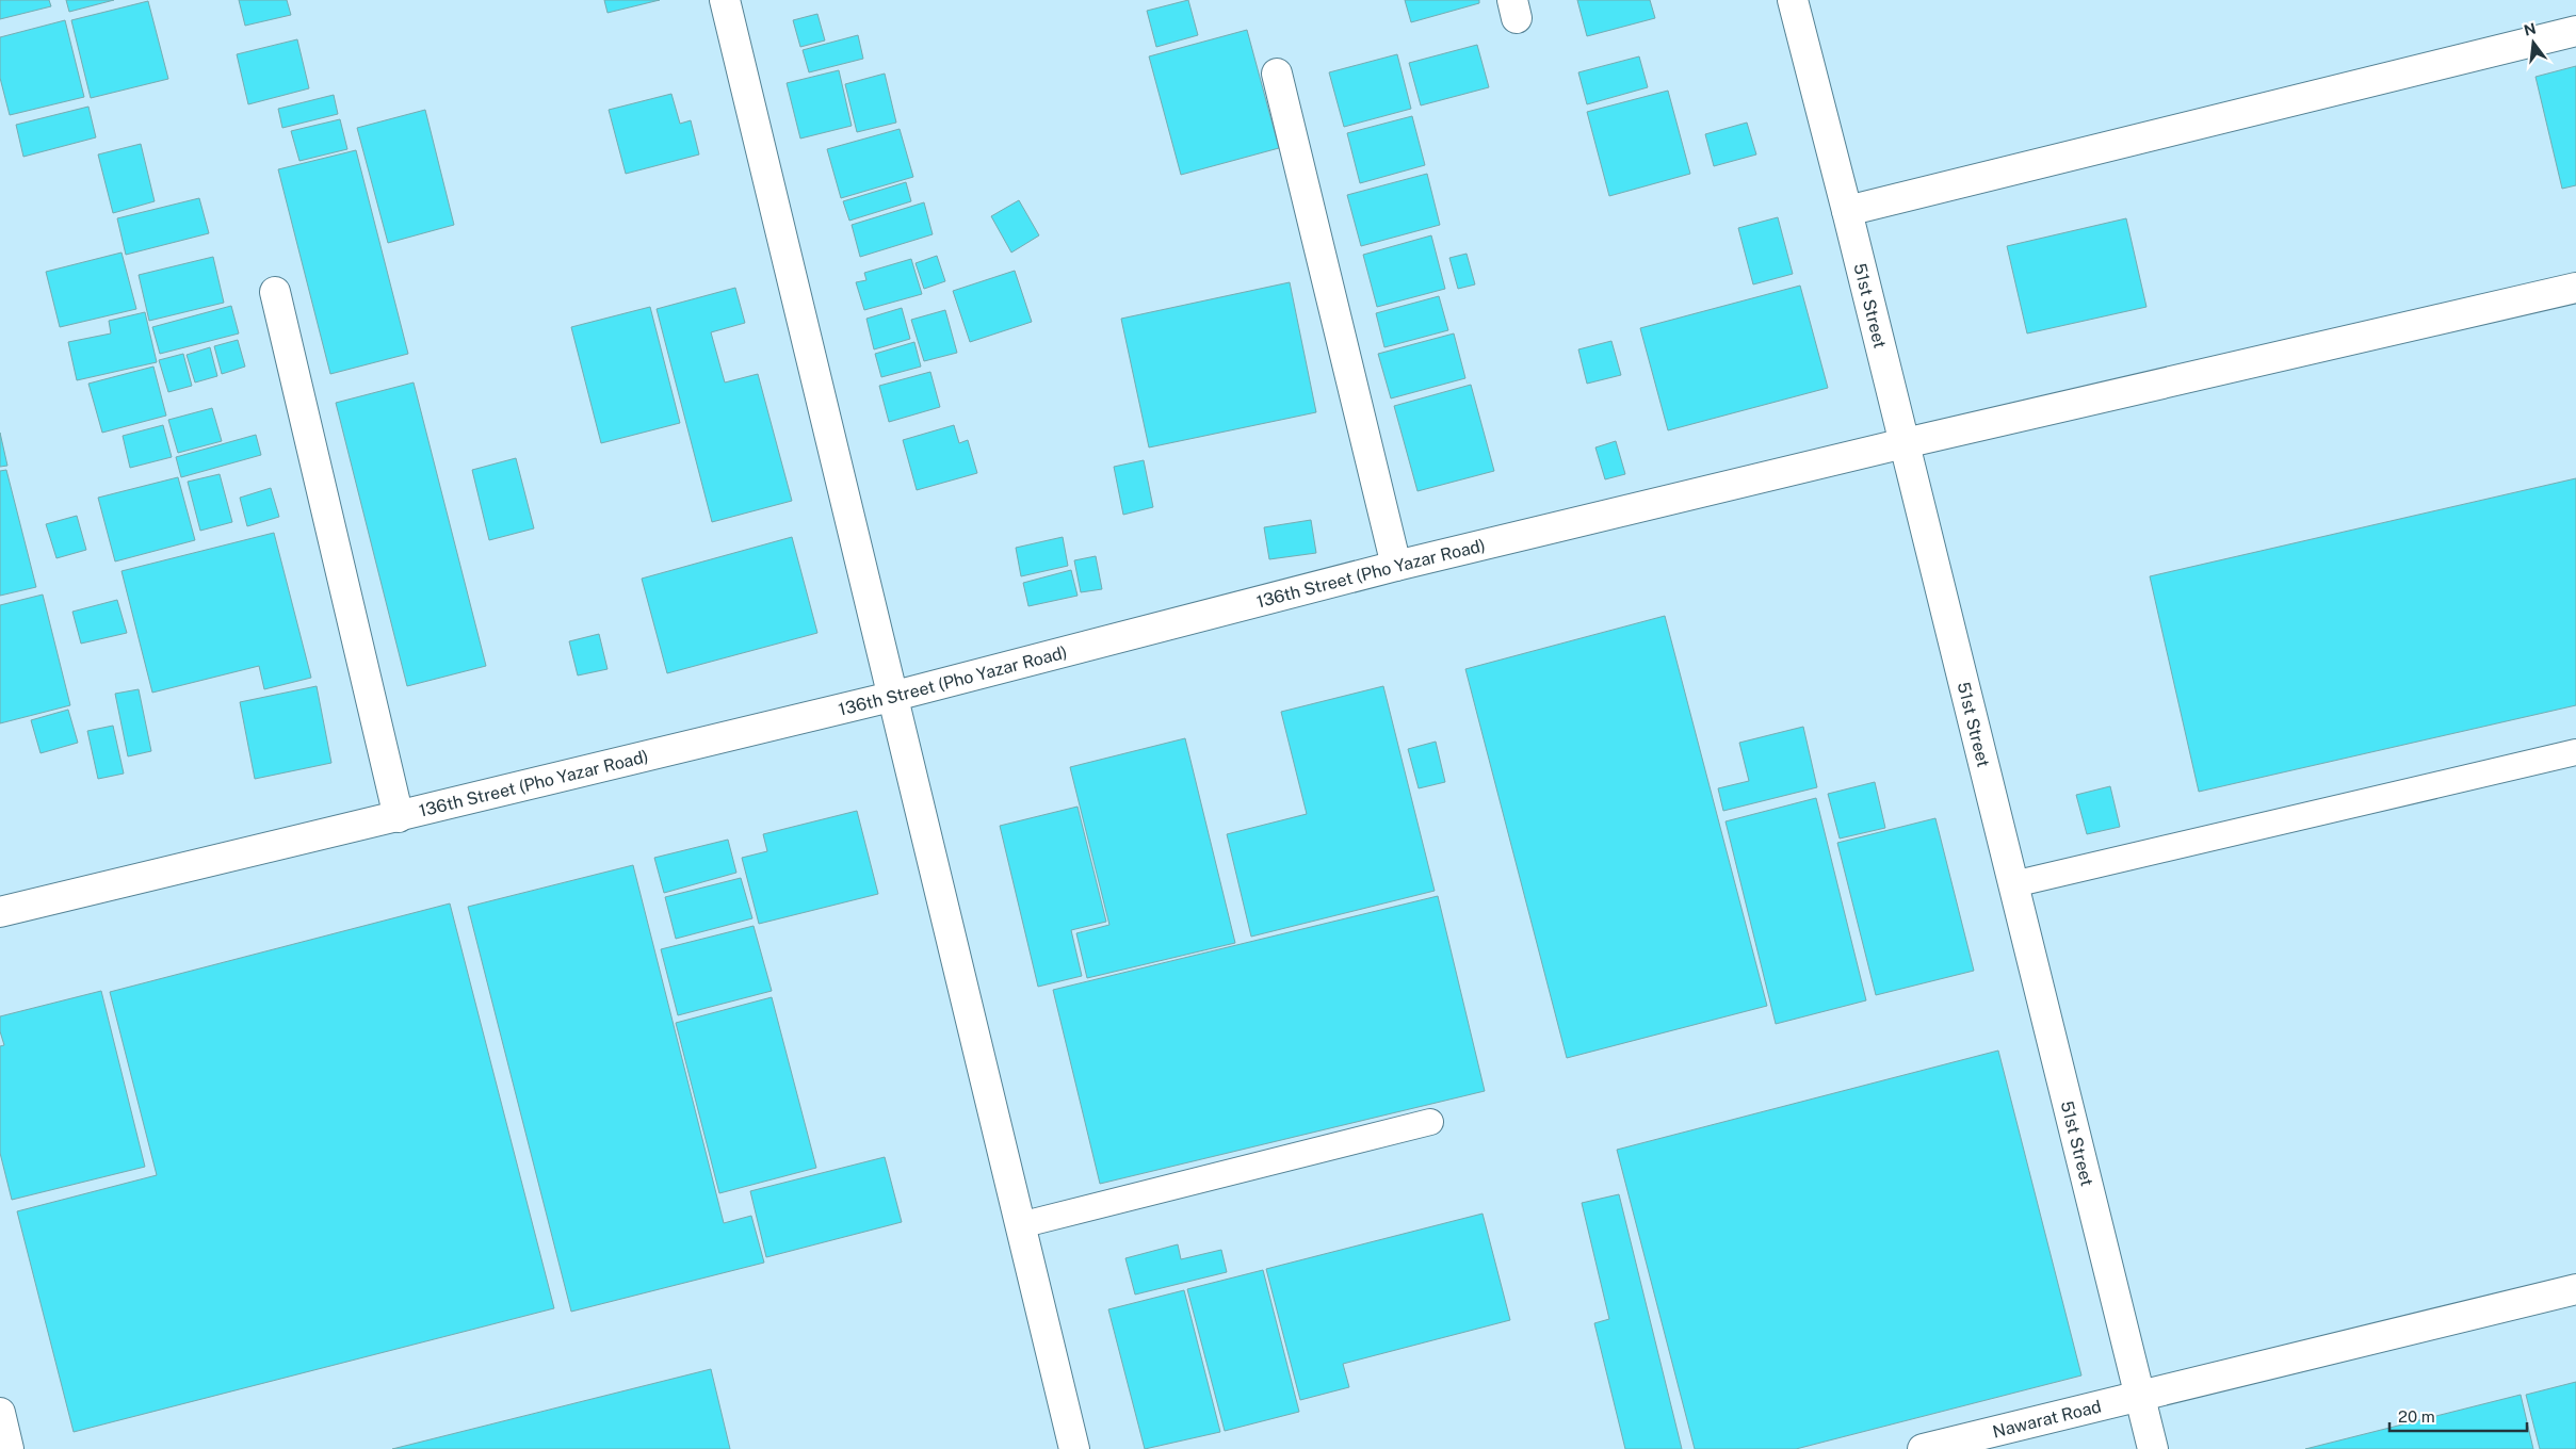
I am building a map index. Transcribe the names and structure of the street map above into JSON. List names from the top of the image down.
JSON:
{
  "streets": {
    "street": ["51st Street", "136th Street (Pho Yazar Road)", "Nawarat Road"]
  },
  "crossings": [
    ["51st Street", "136th Street (Pho Yazar Road)"],
    ["51st Street", "Nawarat Road"]
  ],
  "scale_bar": "20 m",
  "north": "top"
}
